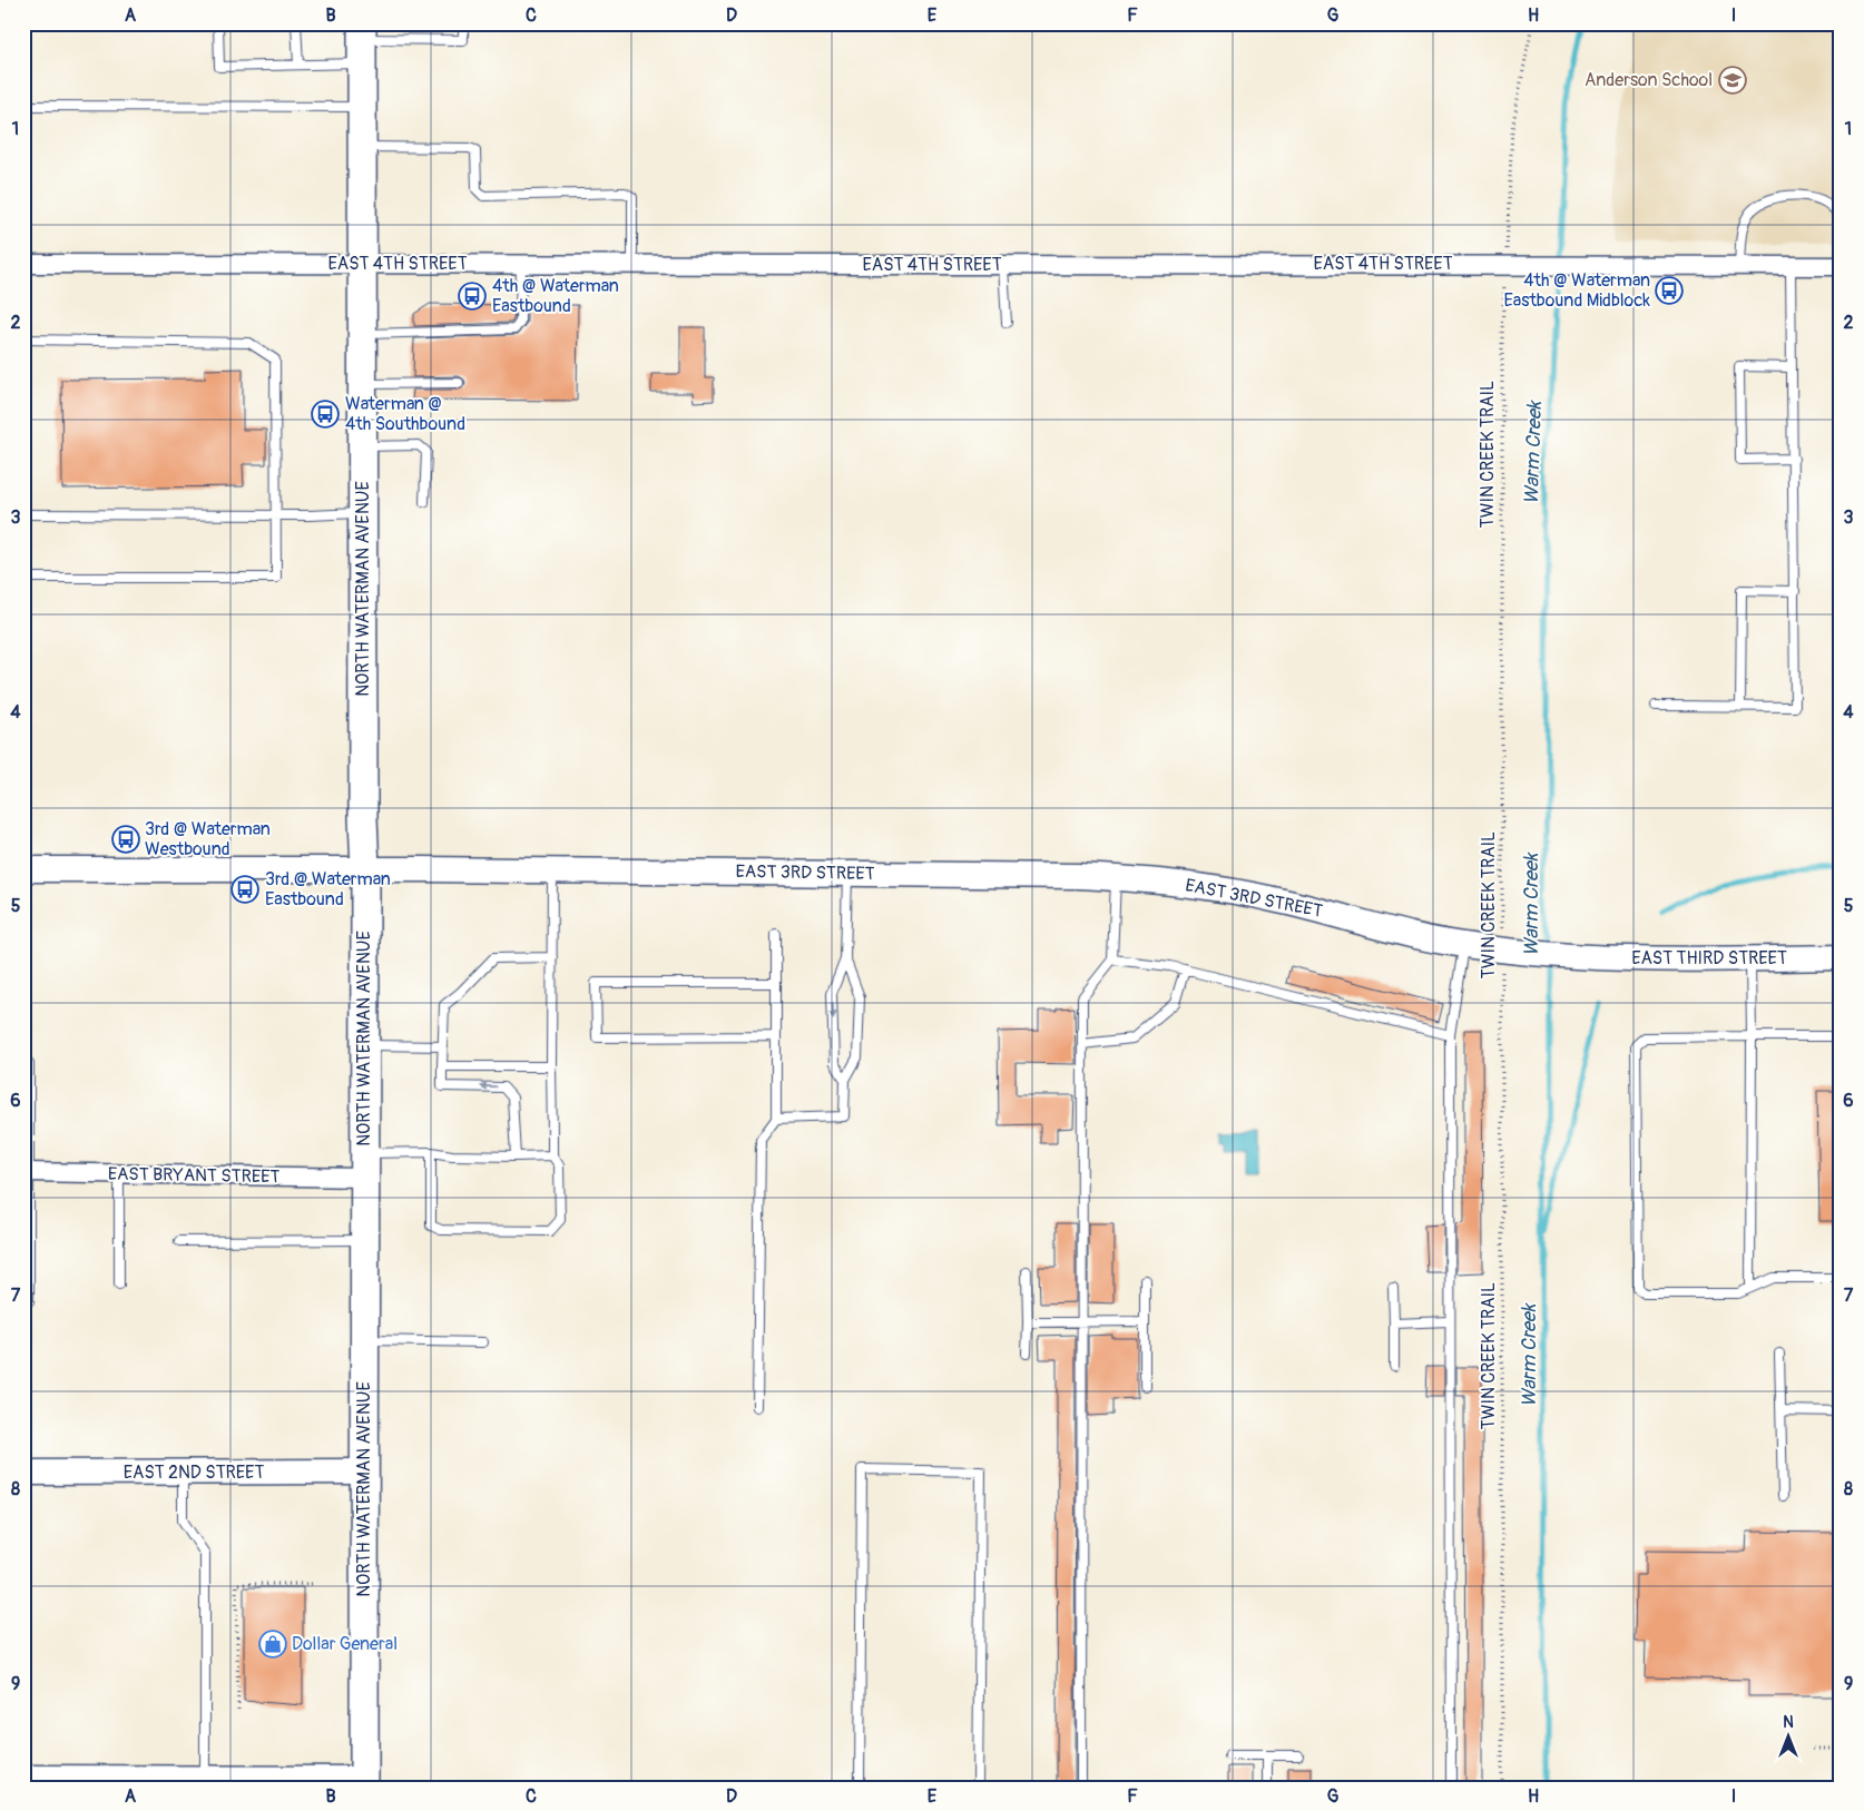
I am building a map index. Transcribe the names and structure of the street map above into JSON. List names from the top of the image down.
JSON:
{
  "streets": {
    "main road": [
      "NORTH WATERMAN AVENUE",
      "EAST 3RD STREET",
      "EAST THIRD STREET",
      "EAST 2ND STREET"
    ],
    "street": ["EAST 4TH STREET", "EAST BRYANT STREET"],
    "path": ["TWIN CREEK TRAIL"]
  },
  "crossings": [
    ["EAST 4TH STREET", "TWIN CREEK TRAIL"],
    ["EAST 4TH STREET", "NORTH WATERMAN AVENUE"],
    ["TWIN CREEK TRAIL", "EAST 3RD STREET"],
    ["NORTH WATERMAN AVENUE", "EAST 3RD STREET"],
    ["NORTH WATERMAN AVENUE", "EAST BRYANT STREET"],
    ["NORTH WATERMAN AVENUE", "EAST 2ND STREET"],
    ["EAST 3RD STREET", "EAST THIRD STREET"]
  ],
  "water": ["Warm Creek"],
  "places": {
    "school or university": ["Anderson School"],
    "bus stop": [
      "4th @ Waterman Eastbound Midblock",
      "4th @ Waterman Eastbound",
      "Waterman @ 4th Southbound",
      "3rd @ Waterman Westbound",
      "3rd @ Waterman Eastbound"
    ],
    "shop": ["Dollar General"]
  },
  "north": "top",
  "grid": {
    "columns": [
      "A",
      "B",
      "C",
      "D",
      "E",
      "F",
      "G",
      "H",
      "I"
    ],
    "rows": [
      "1",
      "2",
      "3",
      "4",
      "5",
      "6",
      "7",
      "8",
      "9"
    ]
  }
}
